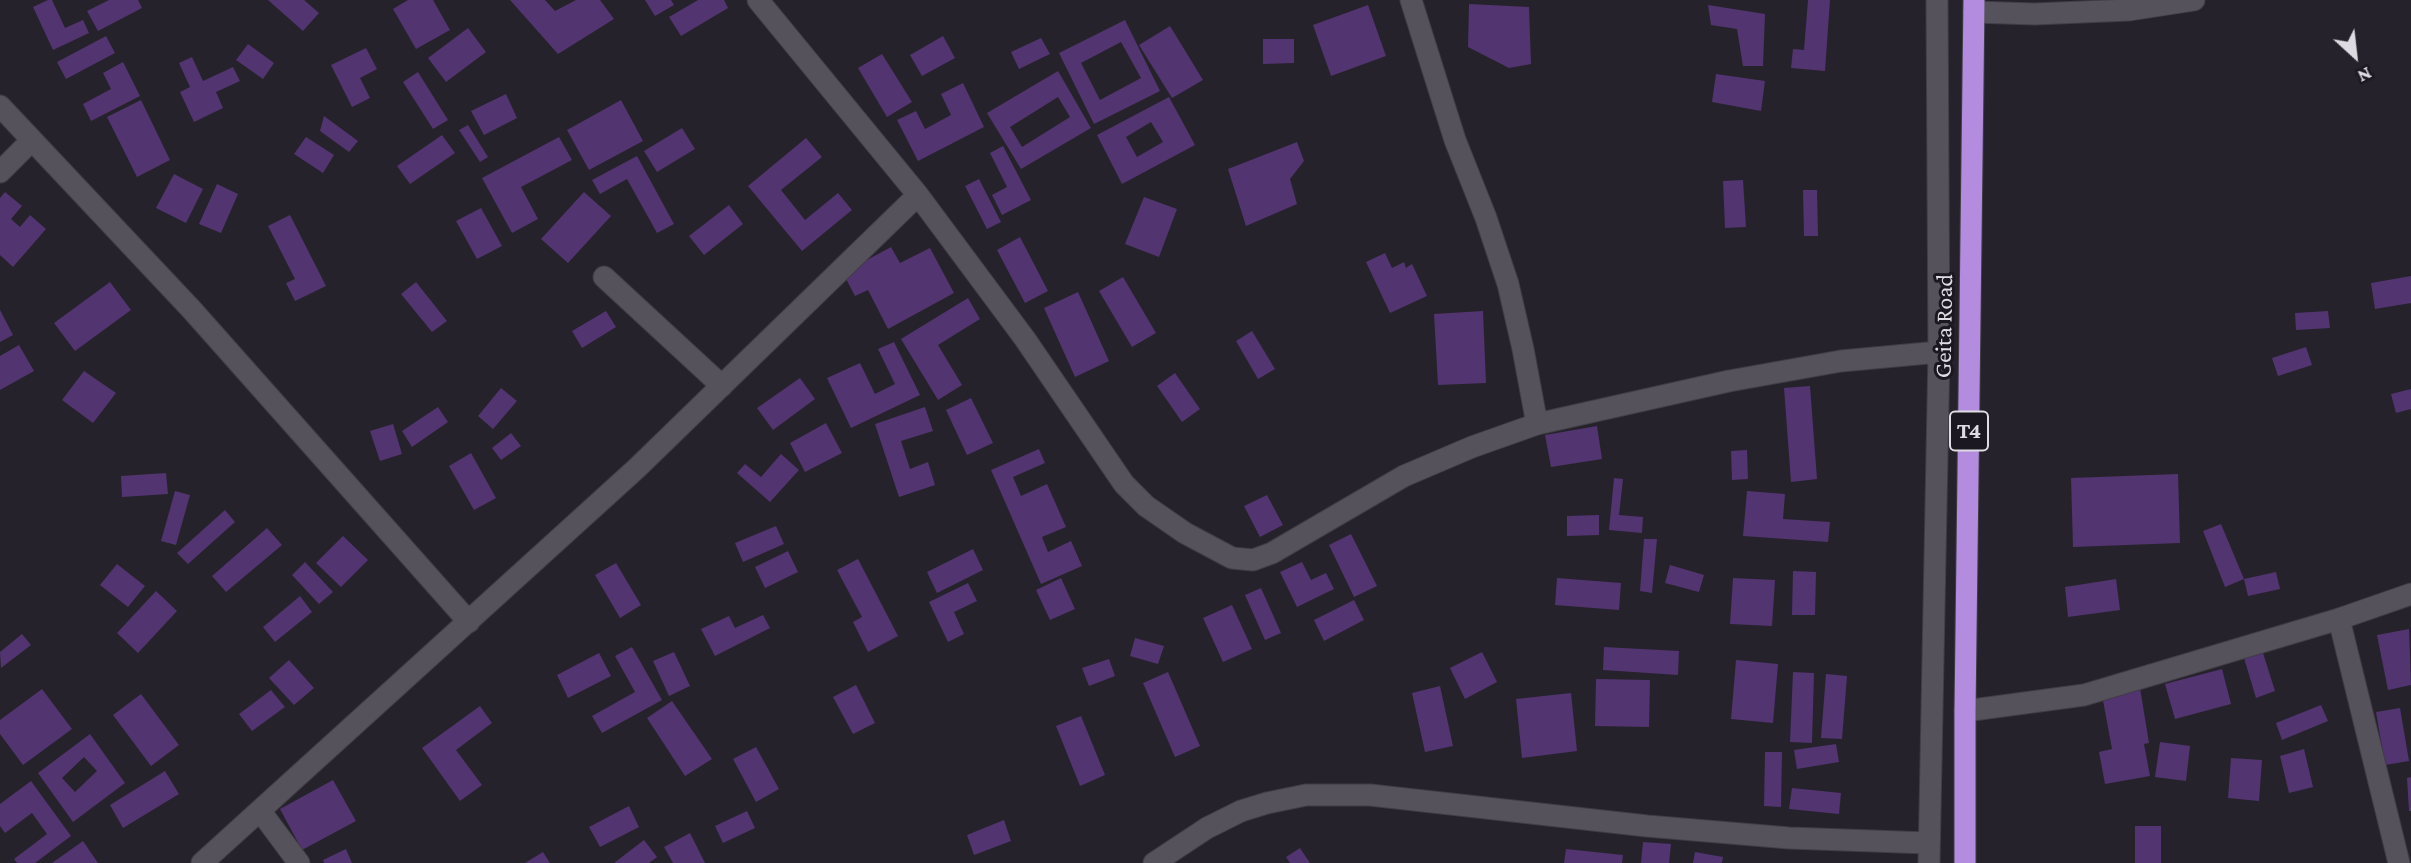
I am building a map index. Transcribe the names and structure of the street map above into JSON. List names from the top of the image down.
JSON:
{
  "streets": {
    "highway": ["Geita Road", "T4"]
  },
  "north": "bottom right"
}
